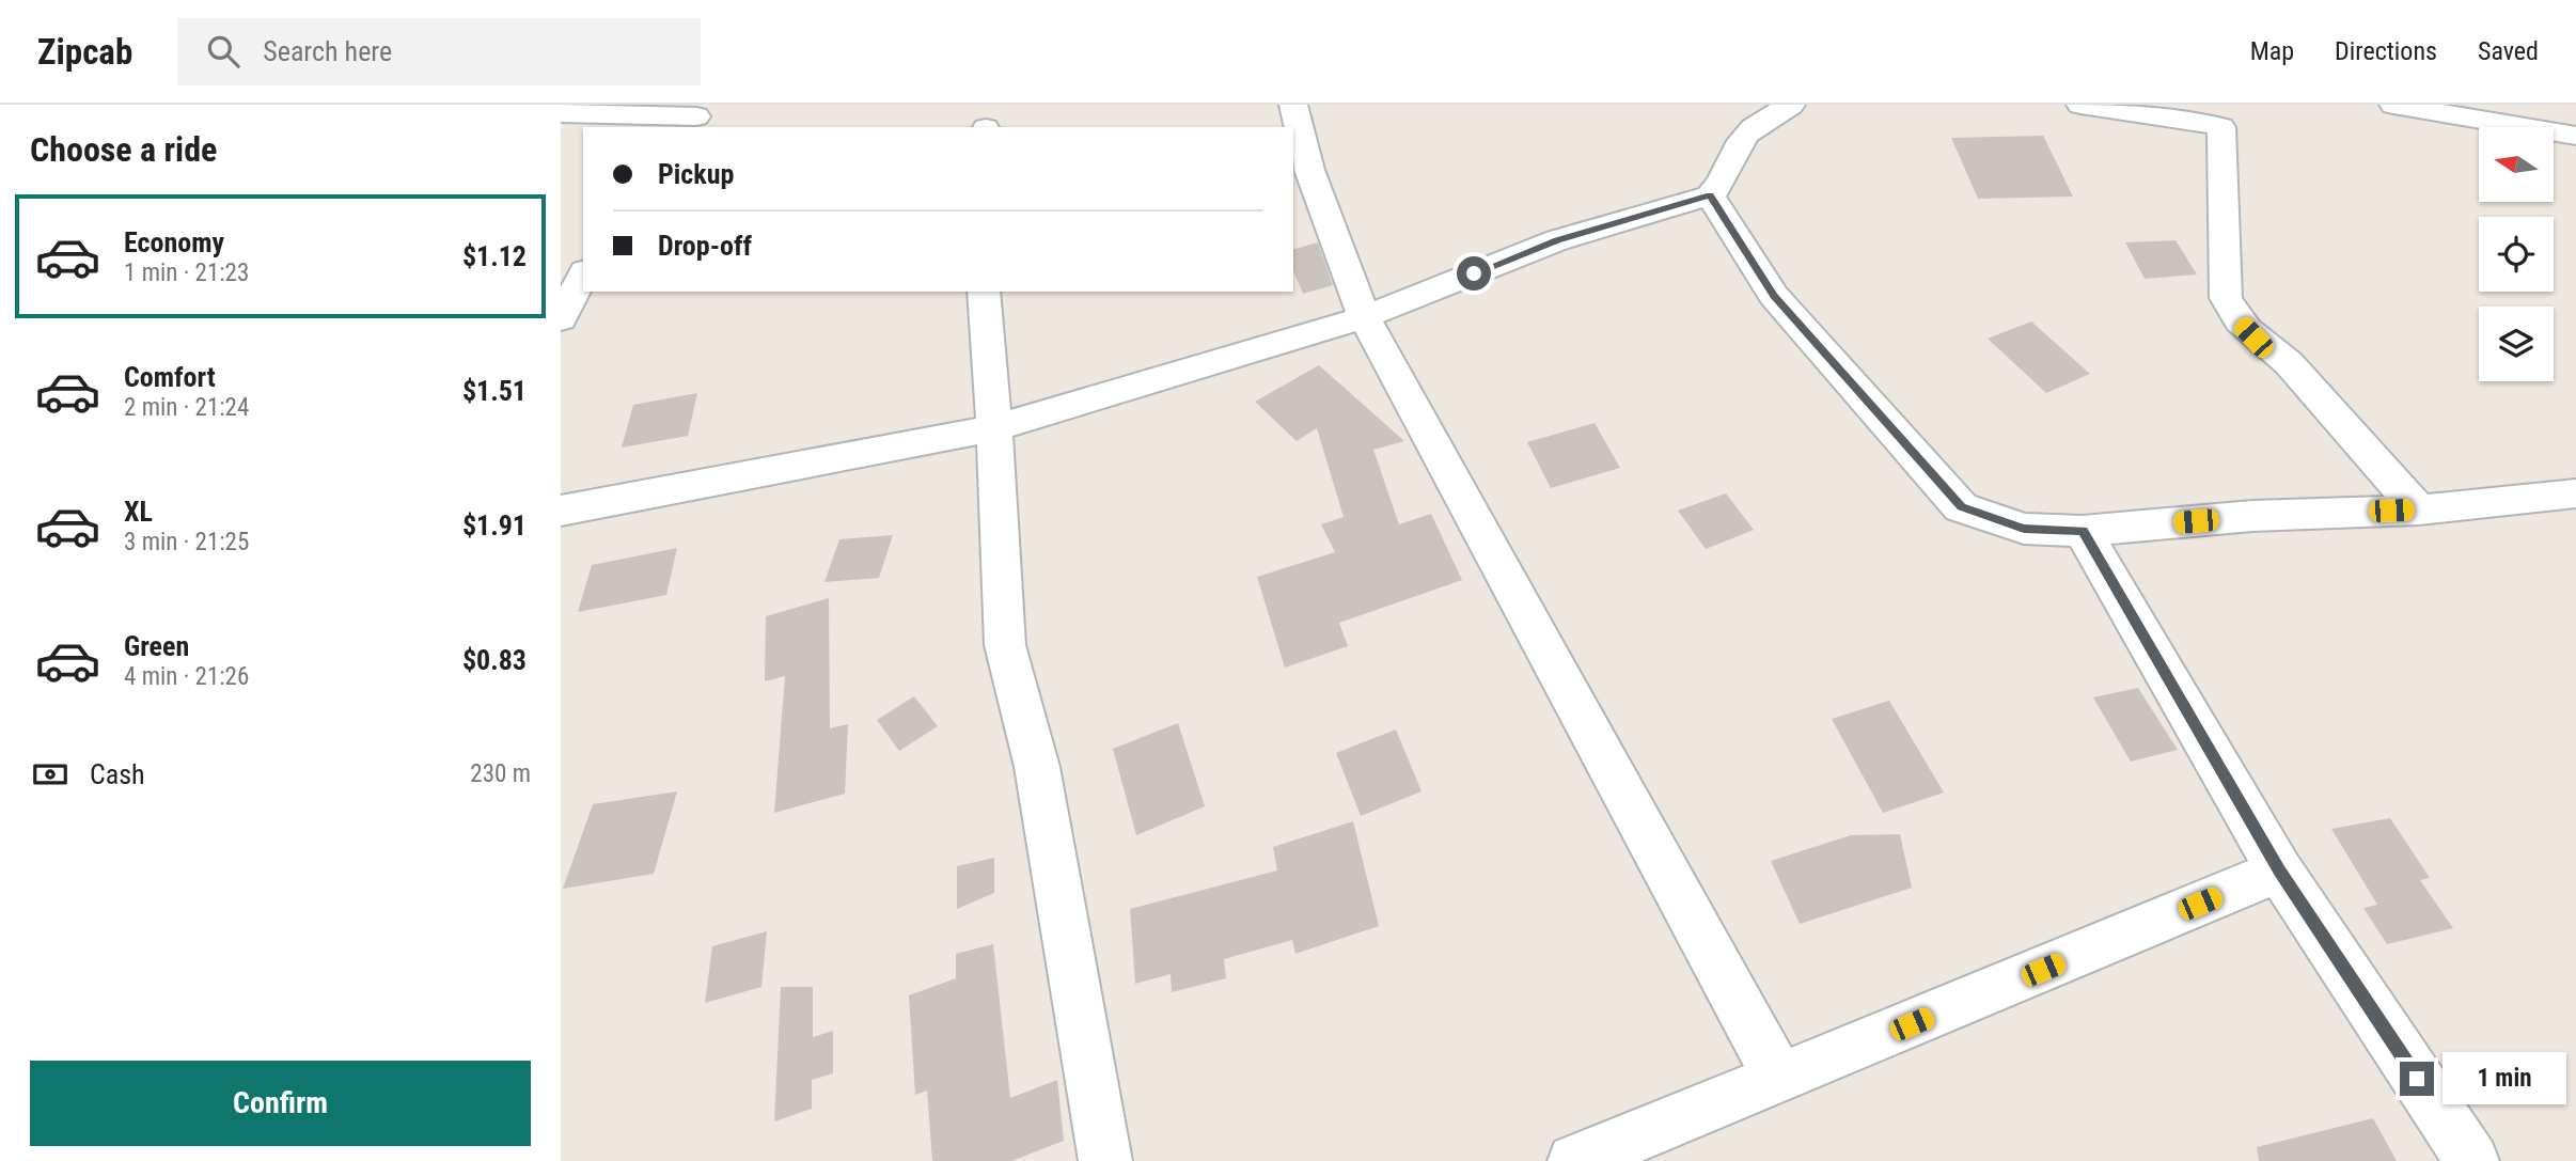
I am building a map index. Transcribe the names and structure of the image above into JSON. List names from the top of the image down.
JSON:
{
  "north": "left",
  "page": {
    "header": "Zipcab",
    "search": "Search here",
    "nav": ["Map", "Directions", "Saved"],
    "heading": "Choose a ride",
    "banner": ["Pickup", "Drop-off"],
    "list": [
      {
        "name": "Economy",
        "note": "1 min · 21:23",
        "value": "$1.12"
      },
      {
        "name": "Comfort",
        "note": "2 min · 21:24",
        "value": "$1.51"
      },
      {
        "name": "XL",
        "note": "3 min · 21:25",
        "value": "$1.91"
      },
      {
        "name": "Green",
        "note": "4 min · 21:26",
        "value": "$0.83"
      }
    ],
    "pay": ["Cash", "230 m"],
    "buttons": "Confirm",
    "bubble": "1 min"
  }
}
